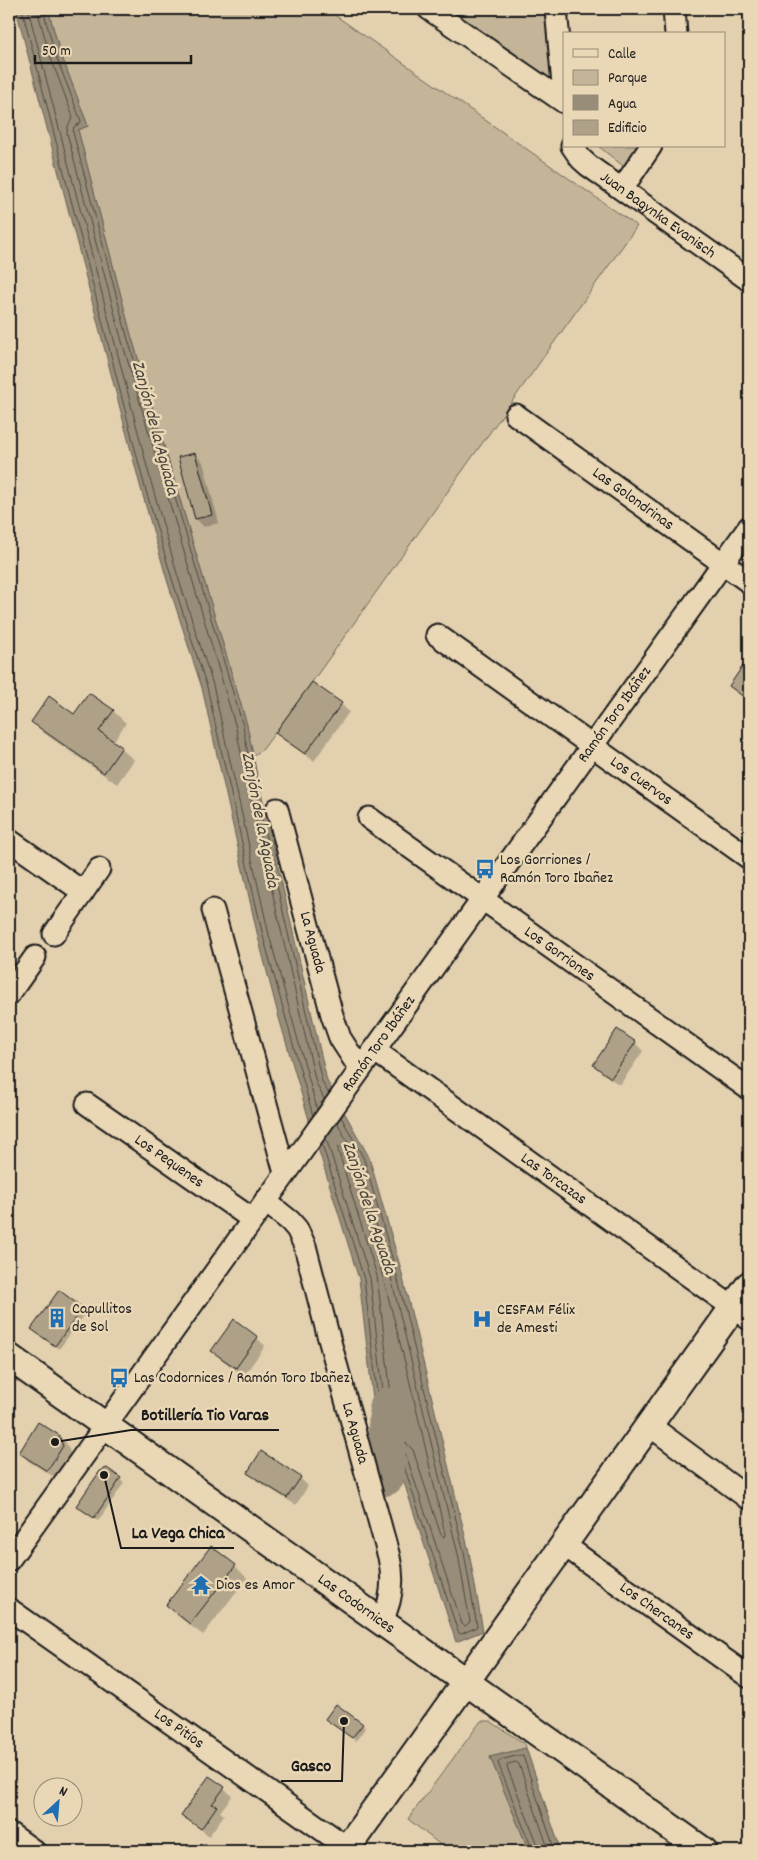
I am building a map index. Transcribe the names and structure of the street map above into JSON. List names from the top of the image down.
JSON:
{
  "streets": {
    "street": [
      "Juan Bagynka Evanisch",
      "Las Golondrinas",
      "Ramón Toro Ibáñez",
      "Los Cuervos",
      "La Aguada",
      "Los Gorriones",
      "Los Pequenes",
      "Las Torcazas",
      "Las Codornices",
      "Los Chercanes",
      "Los Pitíos"
    ]
  },
  "crossings": [
    ["Las Golondrinas", "Ramón Toro Ibáñez"],
    ["Ramón Toro Ibáñez", "Los Cuervos"],
    ["Ramón Toro Ibáñez", "La Aguada"],
    ["Ramón Toro Ibáñez", "Los Gorriones"],
    ["Ramón Toro Ibáñez", "Los Pequenes"],
    ["Ramón Toro Ibáñez", "Las Torcazas"],
    ["Ramón Toro Ibáñez", "Las Codornices"],
    ["La Aguada", "Las Codornices"]
  ],
  "water": ["Zanjón de la Aguada"],
  "places": {
    "bus stop": ["Los Gorriones / Ramón Toro Ibañez", "Las Codornices / Ramón Toro Ibañez"],
    "building": ["Capullitos de Sol"],
    "hospital": ["CESFAM Félix de Amesti"],
    "other": ["Botillería Tio Varas", "La Vega Chica", "Gasco"],
    "temple": ["Dios es Amor"]
  },
  "legend": [
    "Calle",
    "Parque",
    "Agua",
    "Edificio"
  ],
  "scale_bar": "50 m",
  "north": "top right"
}
